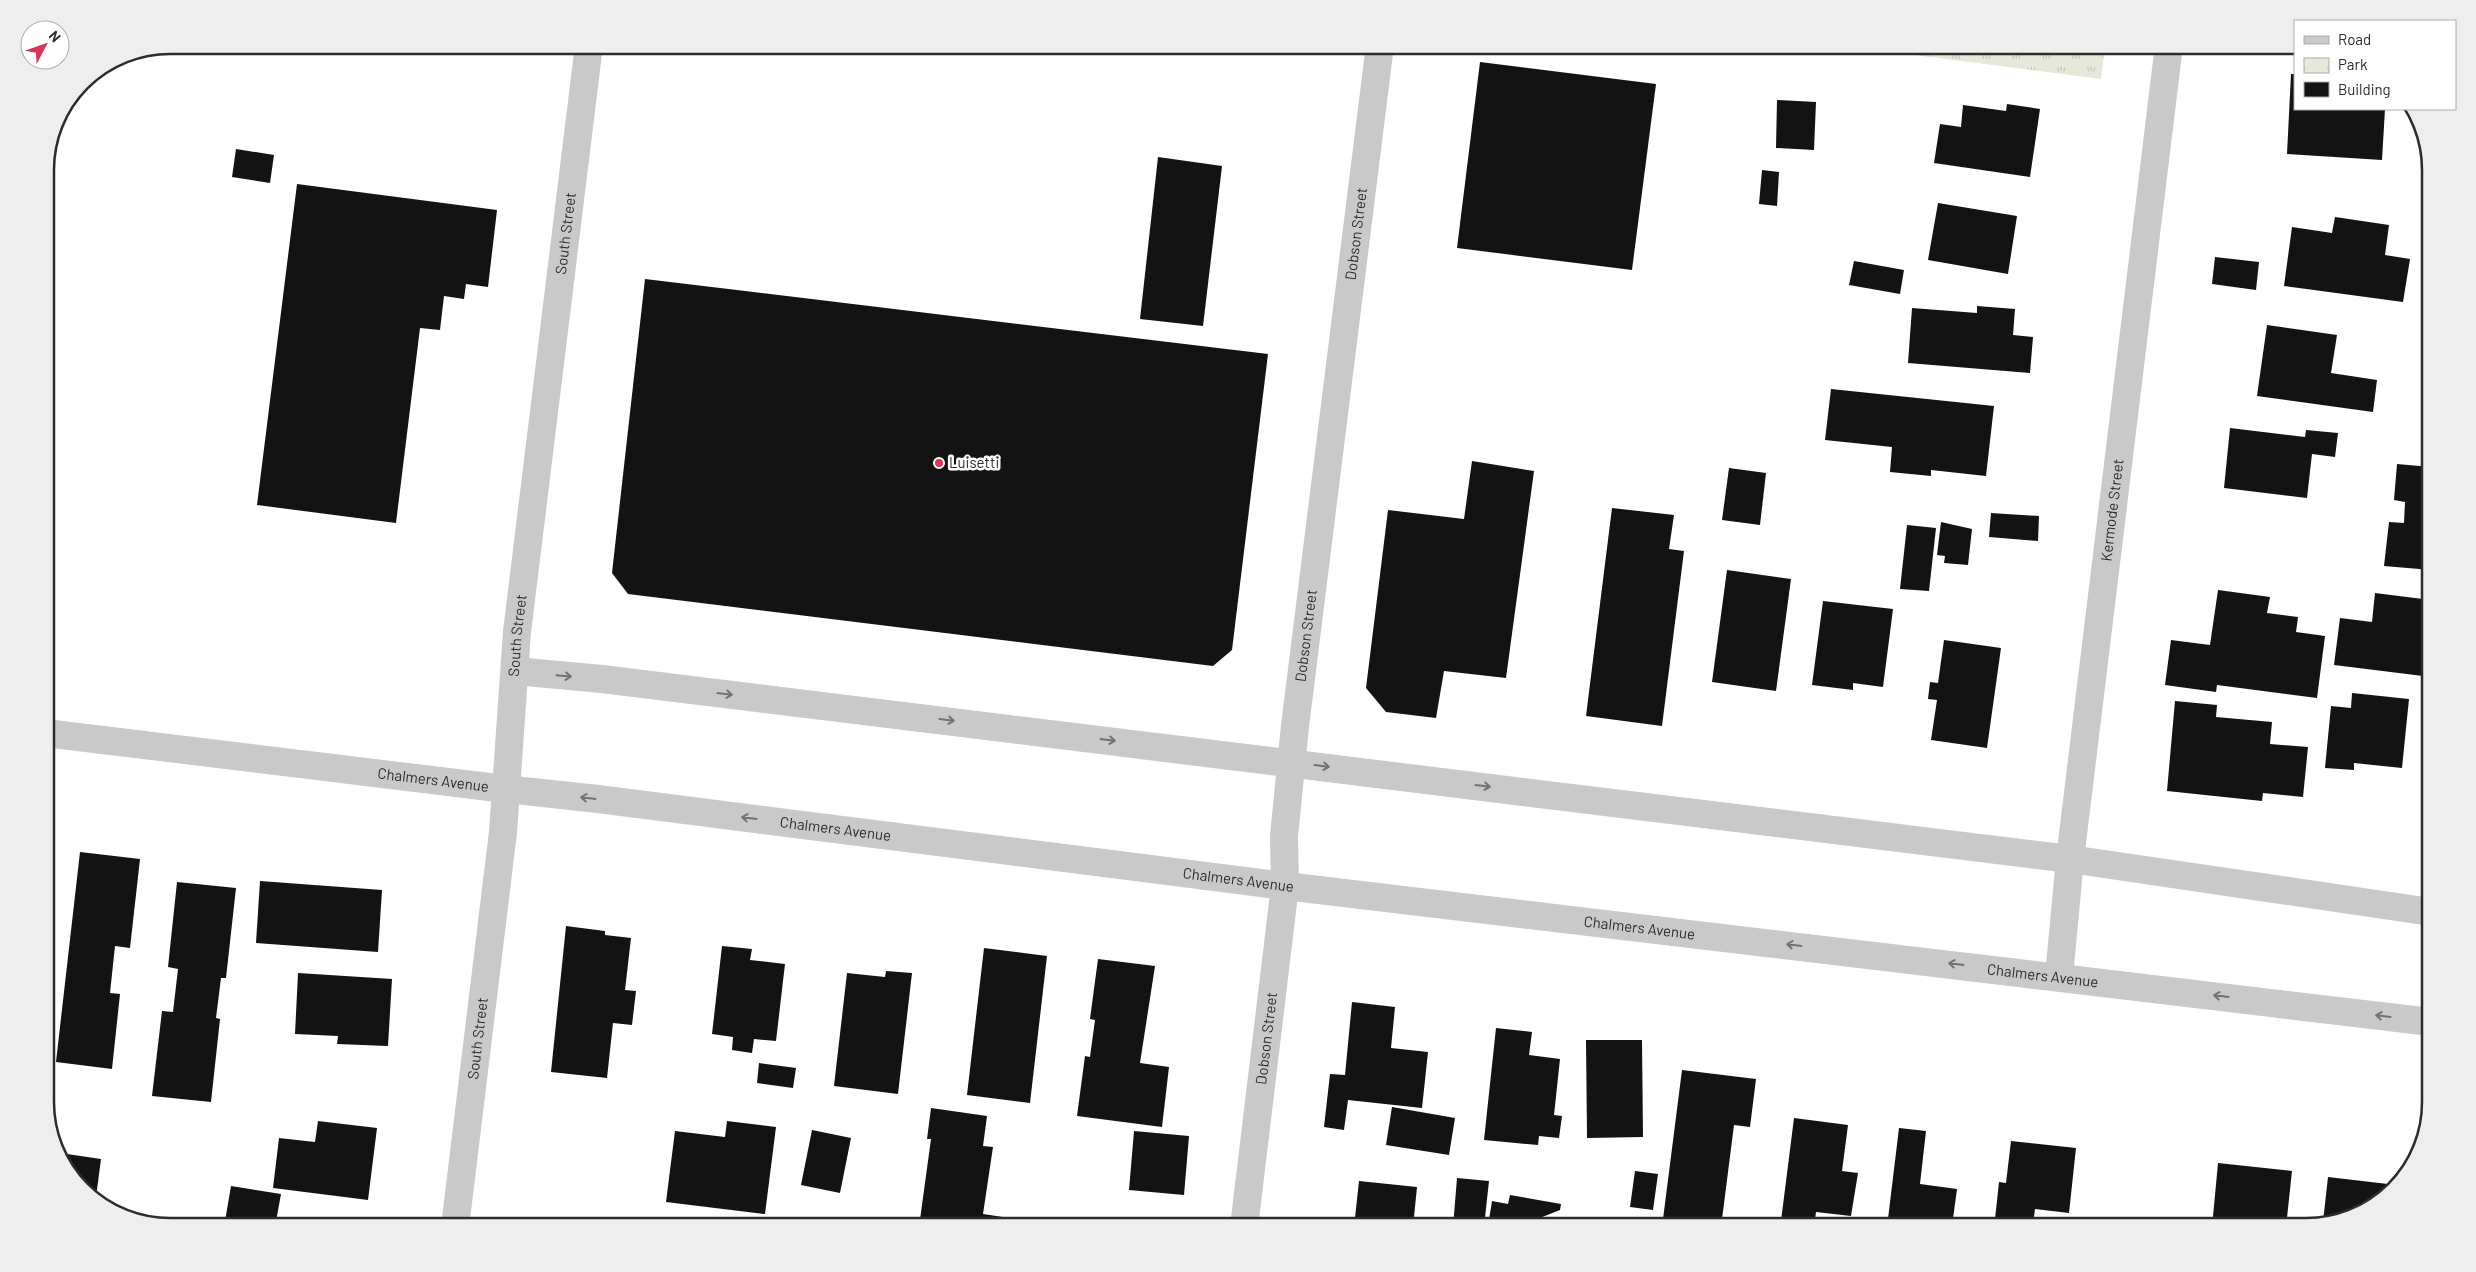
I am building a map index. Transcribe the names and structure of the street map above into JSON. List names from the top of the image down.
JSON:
{
  "streets": {
    "street": [
      "South Street",
      "Dobson Street",
      "Kermode Street",
      "Chalmers Avenue"
    ]
  },
  "crossings": [
    ["South Street", "Chalmers Avenue"],
    ["Dobson Street", "Chalmers Avenue"],
    ["Kermode Street", "Chalmers Avenue"]
  ],
  "places": ["Luisetti"],
  "legend": ["Road", "Park", "Building"],
  "north": "top right"
}
